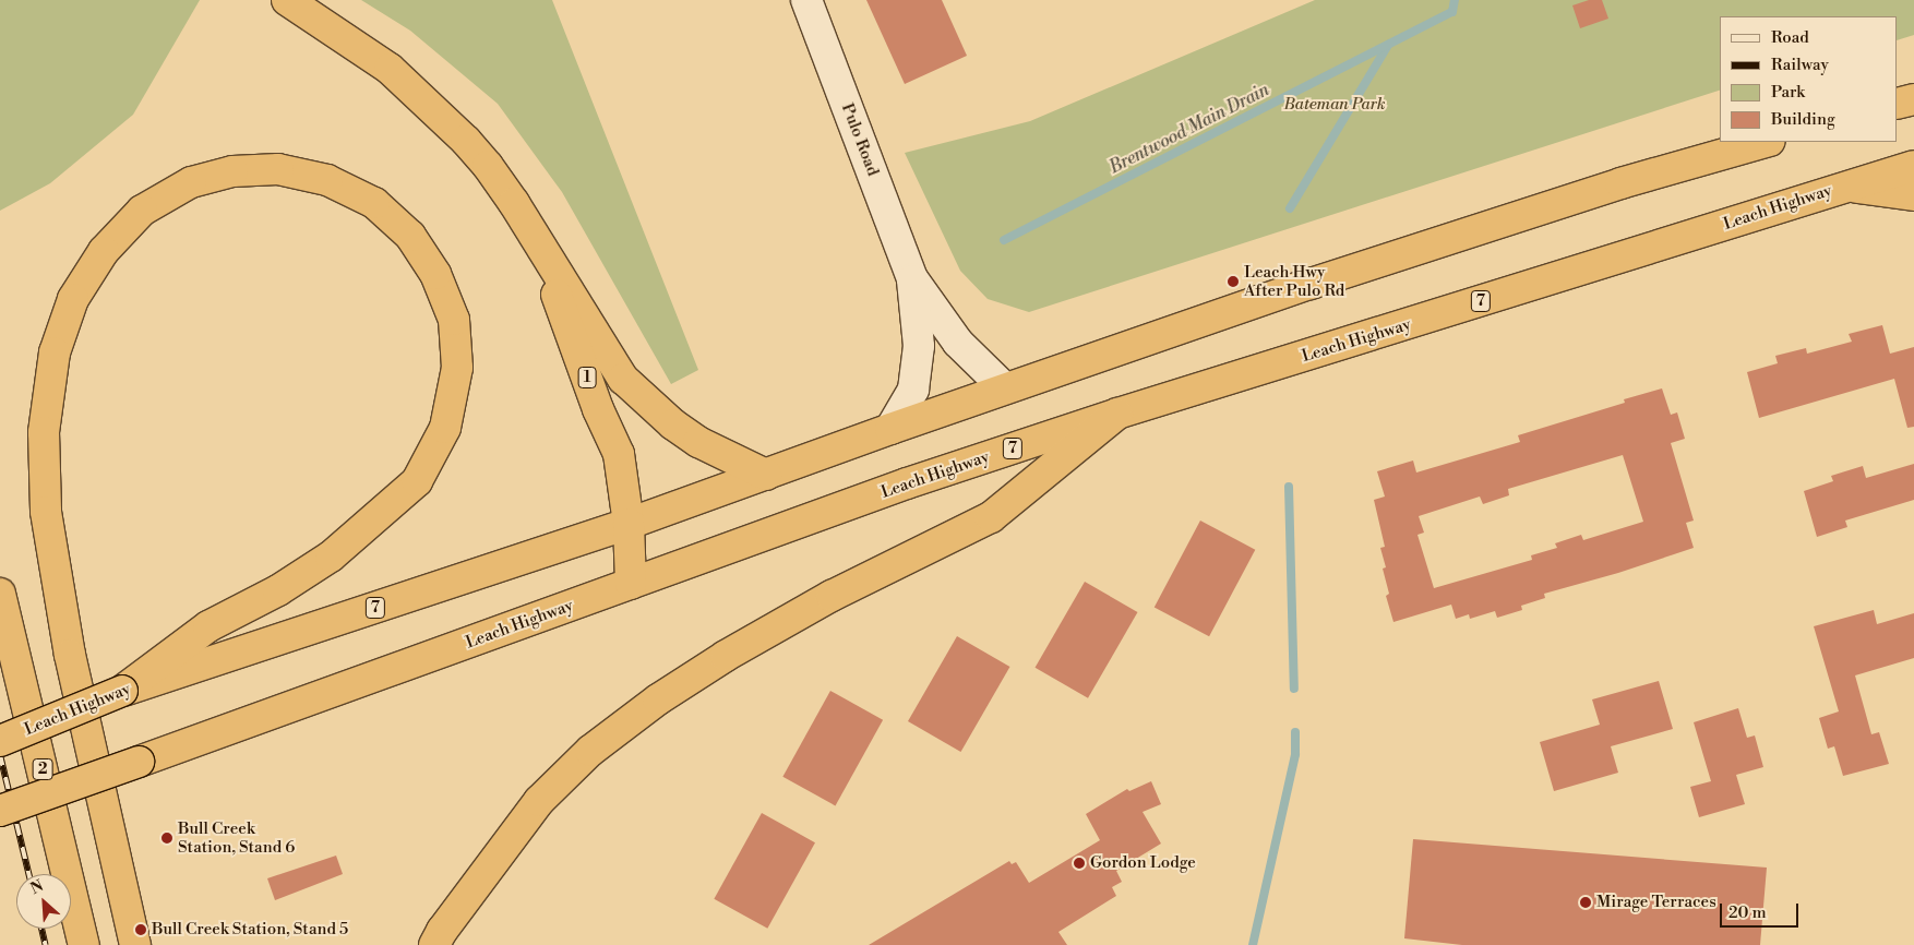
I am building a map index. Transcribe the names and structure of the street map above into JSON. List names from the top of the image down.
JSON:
{
  "streets": {
    "highway": [
      "Leach Highway",
      "7",
      "1",
      "2"
    ],
    "street": ["Pulo Road"]
  },
  "crossings": [
    ["Pulo Road", "Leach Highway"],
    ["Leach Highway", "1"]
  ],
  "water": ["Brentwood Main Drain"],
  "parks": ["Bateman Park"],
  "places": [
    "Leach Hwy After Pulo Rd",
    "Bull Creek Station, Stand 6",
    "Gordon Lodge",
    "Mirage Terraces",
    "Bull Creek Station, Stand 5"
  ],
  "legend": [
    "Road",
    "Railway",
    "Park",
    "Building"
  ],
  "scale_bar": "20 m",
  "north": "top left"
}
